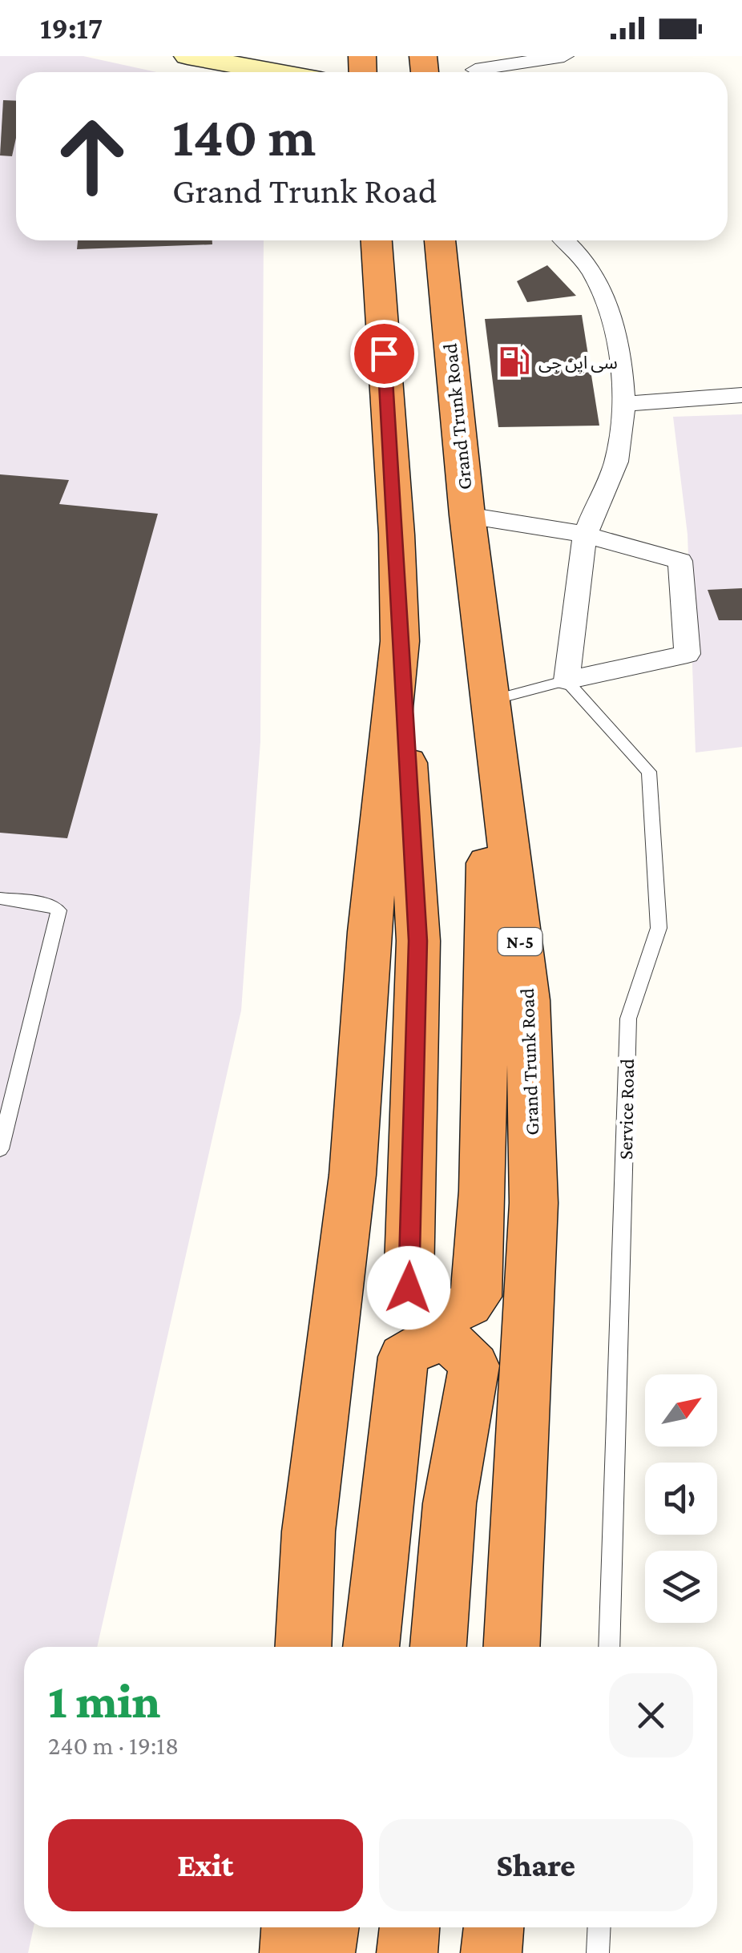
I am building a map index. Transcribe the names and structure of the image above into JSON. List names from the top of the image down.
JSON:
{
  "streets": {
    "highway": ["Grand Trunk Road", "N-5"],
    "lane": ["Service Road"]
  },
  "places": {
    "fuel station": ["سی این جی"]
  },
  "north": "top right",
  "page": {
    "status": "19:17",
    "turn": ["140 m", "Grand Trunk Road"],
    "heading": ["1 min", "240 m · 19:18"],
    "buttons": ["Exit", "Share"]
  }
}
